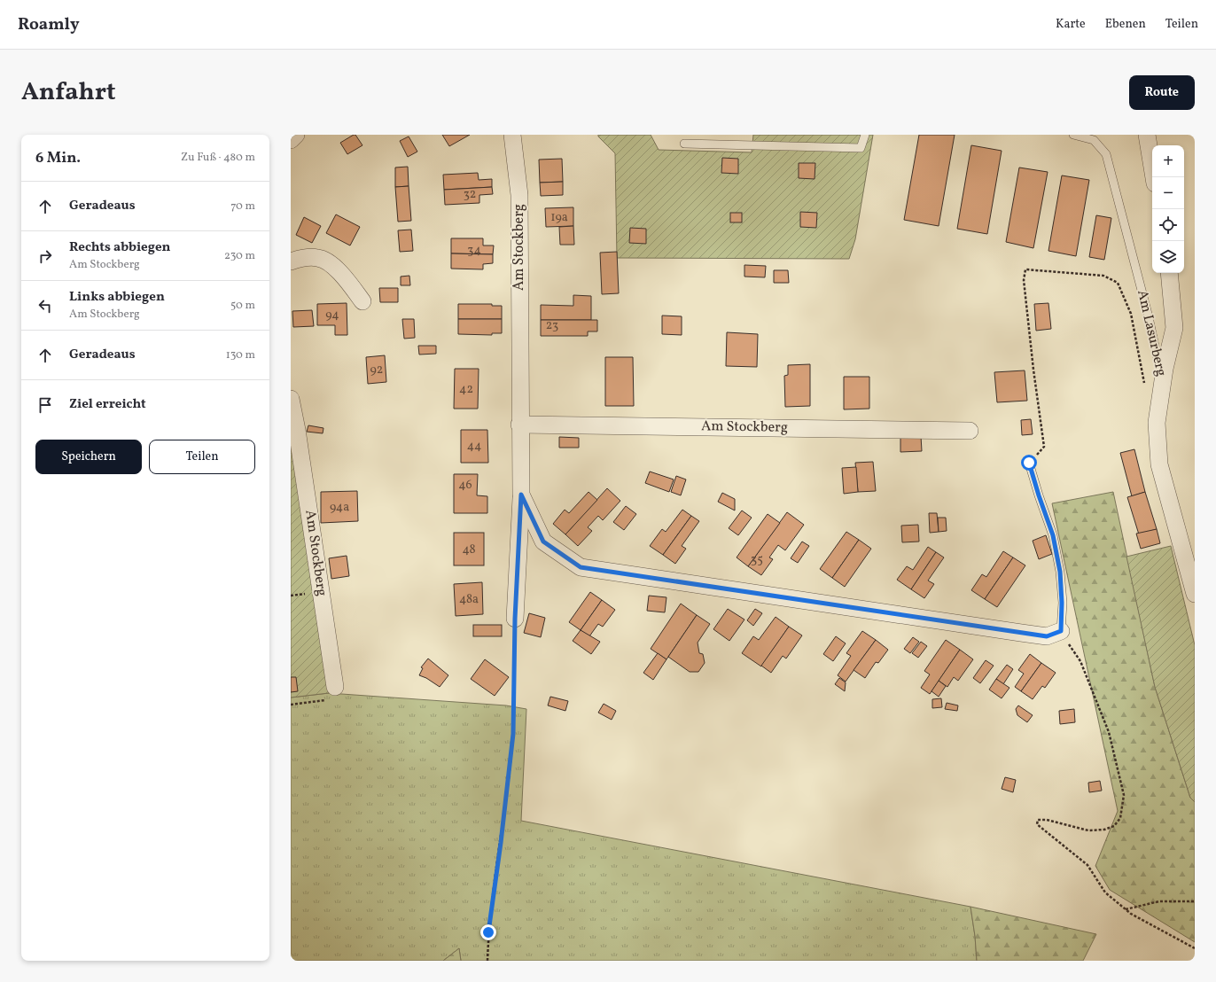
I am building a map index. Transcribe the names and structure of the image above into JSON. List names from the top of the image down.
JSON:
{
  "streets": {
    "street": ["Am Stockberg", "Am Lasurberg"]
  },
  "house_numbers": [
    "32",
    "19a",
    "34",
    "94",
    "23",
    "92",
    "42",
    "44",
    "46",
    "94a",
    "48",
    "35",
    "48a"
  ],
  "page": {
    "header": "Roamly",
    "nav": ["Karte", "Ebenen", "Teilen"],
    "title": "Anfahrt",
    "buttons": [
      "Route",
      ["Speichern", "Teilen"]
    ],
    "heading": ["6 Min.", "Zu Fuß · 480 m"],
    "map_buttons": ["+", "−"],
    "list": [
      ["Geradeaus", "70 m"],
      ["Rechts abbiegen", "Am Stockberg", "230 m"],
      ["Links abbiegen", "Am Stockberg", "50 m"],
      ["Geradeaus", "130 m"],
      "Ziel erreicht"
    ]
  }
}
